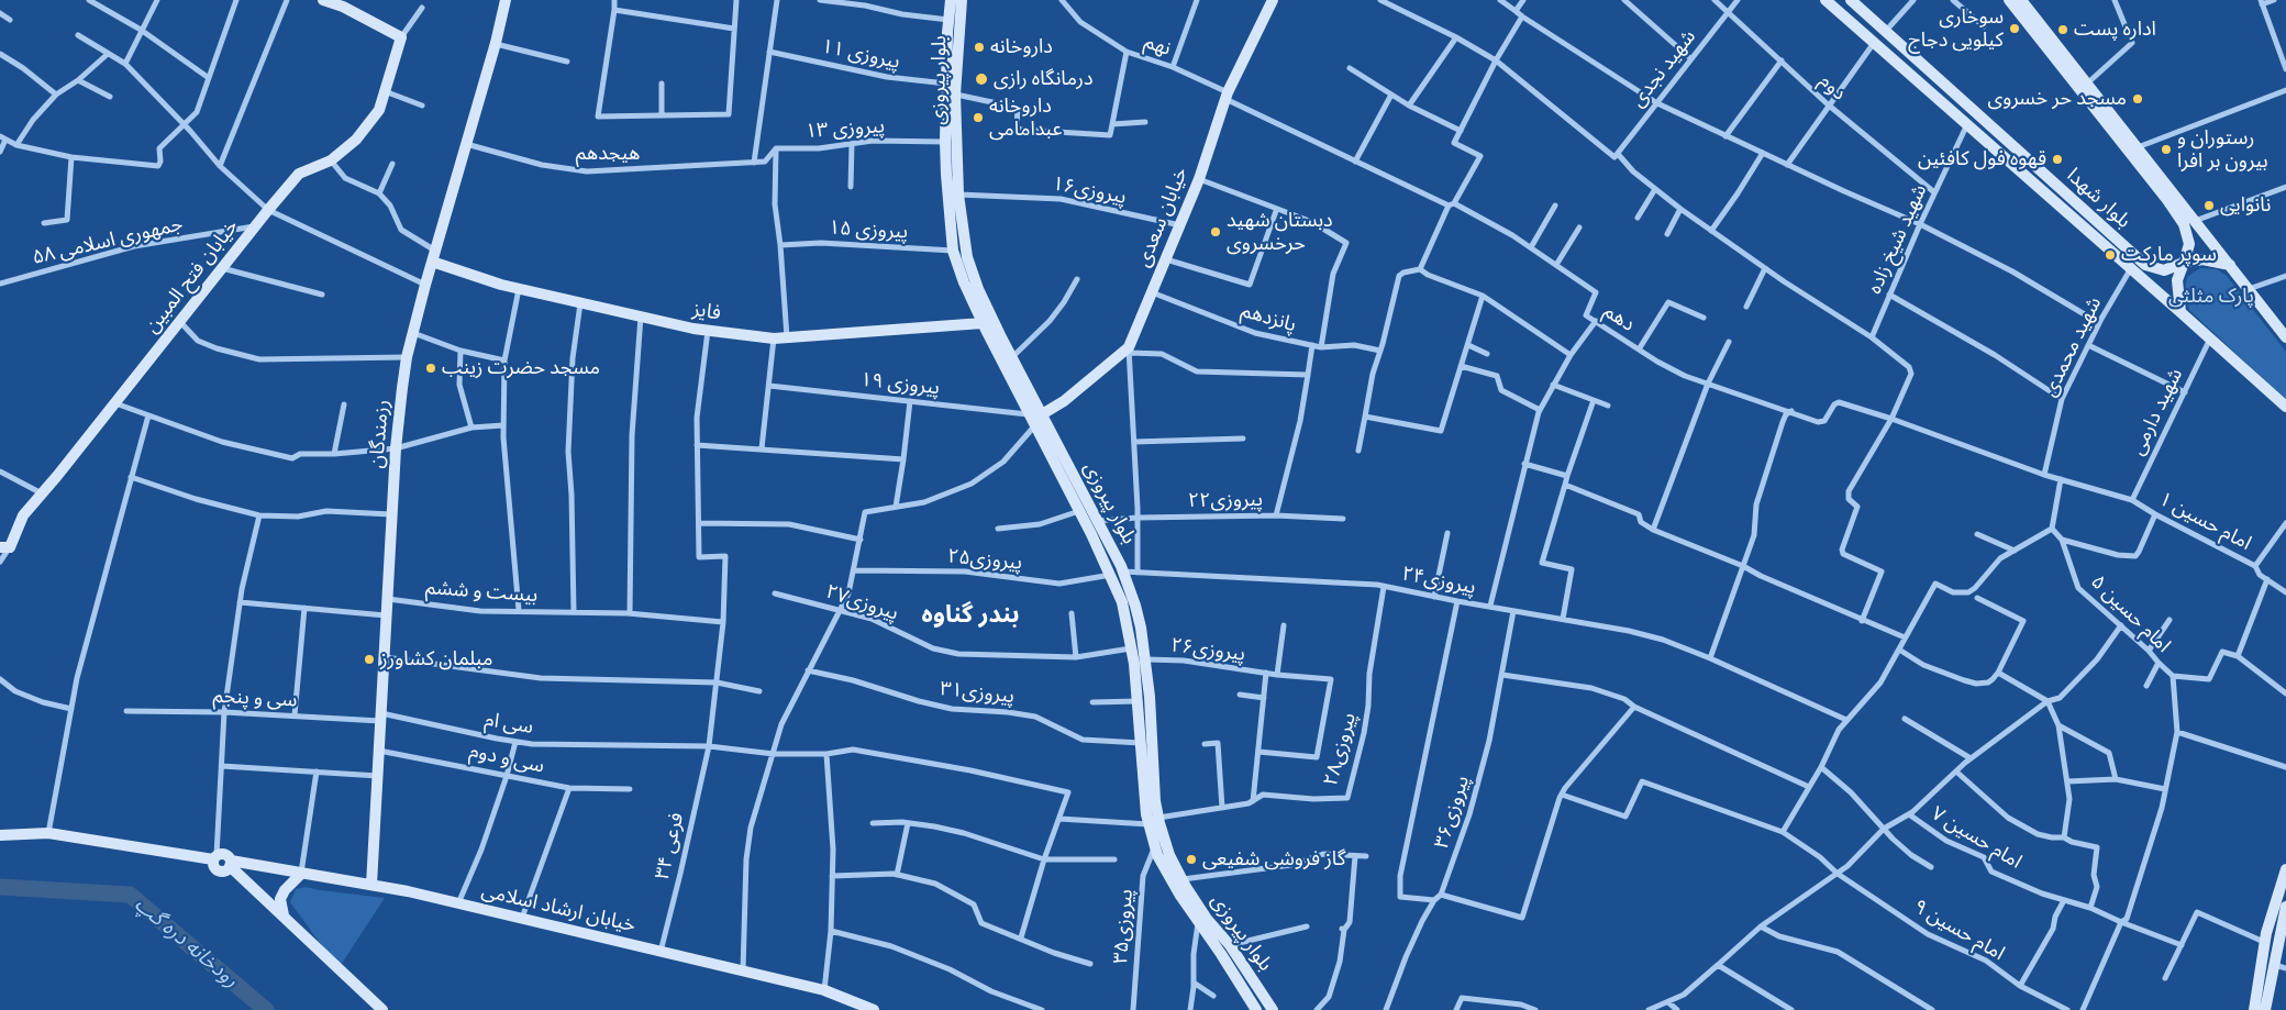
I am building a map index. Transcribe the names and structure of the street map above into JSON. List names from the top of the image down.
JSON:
{
  "streets": {
    "street": [
      "نهم",
      "پیروزی ۱۱",
      "شهید نجدی",
      "بلوار پیروزی",
      "دوم",
      "پیروزی ۱۳",
      "هیجدهم",
      "پیروزی۱۶",
      "بلوار شهدا",
      "خیابان سعدی",
      "پیروزی ۱۵",
      "شهید شیخ زاده",
      "جمهوری اسلامی ۵۸",
      "خیابان فتح المبین",
      "فایز",
      "پانزدهم",
      "دهم",
      "شهید محمدی",
      "پیروزی ۱۹",
      "شهید دارمی",
      "رزمندگان",
      "پیروزی۲۲",
      "امام حسین ۱",
      "پیروزی۲۵",
      "پیروزی۲۴",
      "بیست و ششم",
      "پیروزی۲۷",
      "امام حسین ۵",
      "پیروزی۲۶",
      "پیروزی۳۱",
      "سی و پنجم",
      "سی ام",
      "پیروزی۲۸",
      "سی و دوم",
      "پیروزی۳۶",
      "امام حسین ۷",
      "فرعی ۳۴",
      "خیابان ارشاد اسلامی",
      "پیروزی۳۵",
      "امام حسین ۹"
    ]
  },
  "crossings": [
    ["نهم", "خیابان سعدی"],
    ["نهم", "دهم"],
    ["پیروزی ۱۱", "بلوار پیروزی"],
    ["شهید نجدی", "دوم"],
    ["بلوار پیروزی", "پیروزی ۱۳"],
    ["بلوار پیروزی", "پیروزی۱۶"],
    ["بلوار پیروزی", "خیابان سعدی"],
    ["بلوار پیروزی", "پیروزی ۱۵"],
    ["بلوار پیروزی", "فایز"],
    ["بلوار پیروزی", "پیروزی ۱۹"],
    ["بلوار پیروزی", "پیروزی۲۲"],
    ["بلوار پیروزی", "پیروزی۲۵"],
    ["بلوار پیروزی", "پیروزی۲۴"],
    ["بلوار پیروزی", "پیروزی۲۷"],
    ["بلوار پیروزی", "پیروزی۲۶"],
    ["بلوار پیروزی", "پیروزی۳۱"],
    ["بلوار پیروزی", "پیروزی۲۸"],
    ["بلوار پیروزی", "پیروزی۳۵"],
    ["دوم", "شهید شیخ زاده"],
    ["پیروزی ۱۳", "هیجدهم"],
    ["هیجدهم", "رزمندگان"],
    ["پیروزی۱۶", "خیابان سعدی"],
    ["بلوار شهدا", "شهید شیخ زاده"],
    ["بلوار شهدا", "شهید محمدی"],
    ["بلوار شهدا", "شهید دارمی"],
    ["خیابان سعدی", "پانزدهم"],
    ["خیابان سعدی", "دهم"],
    ["جمهوری اسلامی ۵۸", "خیابان فتح المبین"],
    ["فایز", "رزمندگان"],
    ["پانزدهم", "پیروزی۲۲"],
    ["دهم", "شهید محمدی"],
    ["دهم", "امام حسین ۱"],
    ["شهید دارمی", "امام حسین ۱"],
    ["رزمندگان", "بیست و ششم"],
    ["رزمندگان", "سی و پنجم"],
    ["رزمندگان", "سی ام"],
    ["رزمندگان", "سی و دوم"],
    ["رزمندگان", "خیابان ارشاد اسلامی"],
    ["پیروزی۲۴", "پیروزی۲۸"],
    ["پیروزی۲۴", "پیروزی۳۶"],
    ["بیست و ششم", "فرعی ۳۴"],
    ["سی و پنجم", "سی ام"],
    ["سی ام", "پیروزی۲۸"],
    ["سی ام", "فرعی ۳۴"],
    ["فرعی ۳۴", "خیابان ارشاد اسلامی"]
  ],
  "districts": ["بندر گناوه"],
  "water": ["رودخانه دره گپ"],
  "parks": ["پارک مثلثی"],
  "places": [
    "سوخاری کیلویی دجاج",
    "اداره پست",
    "داروخانه",
    "درمانگاه رازی",
    "مسجد حر خسروی",
    "داروخانه عبدامامی",
    "رستوران و بيرون بر افرا",
    "قهوه فول کافئین",
    "نانوایی",
    "دبستان شهید حرخسروی",
    "سوپر مارکت",
    "مسجد حضرت زینب",
    "مبلمان کشاورز",
    "گاز فروشی شفیعی"
  ]
}
